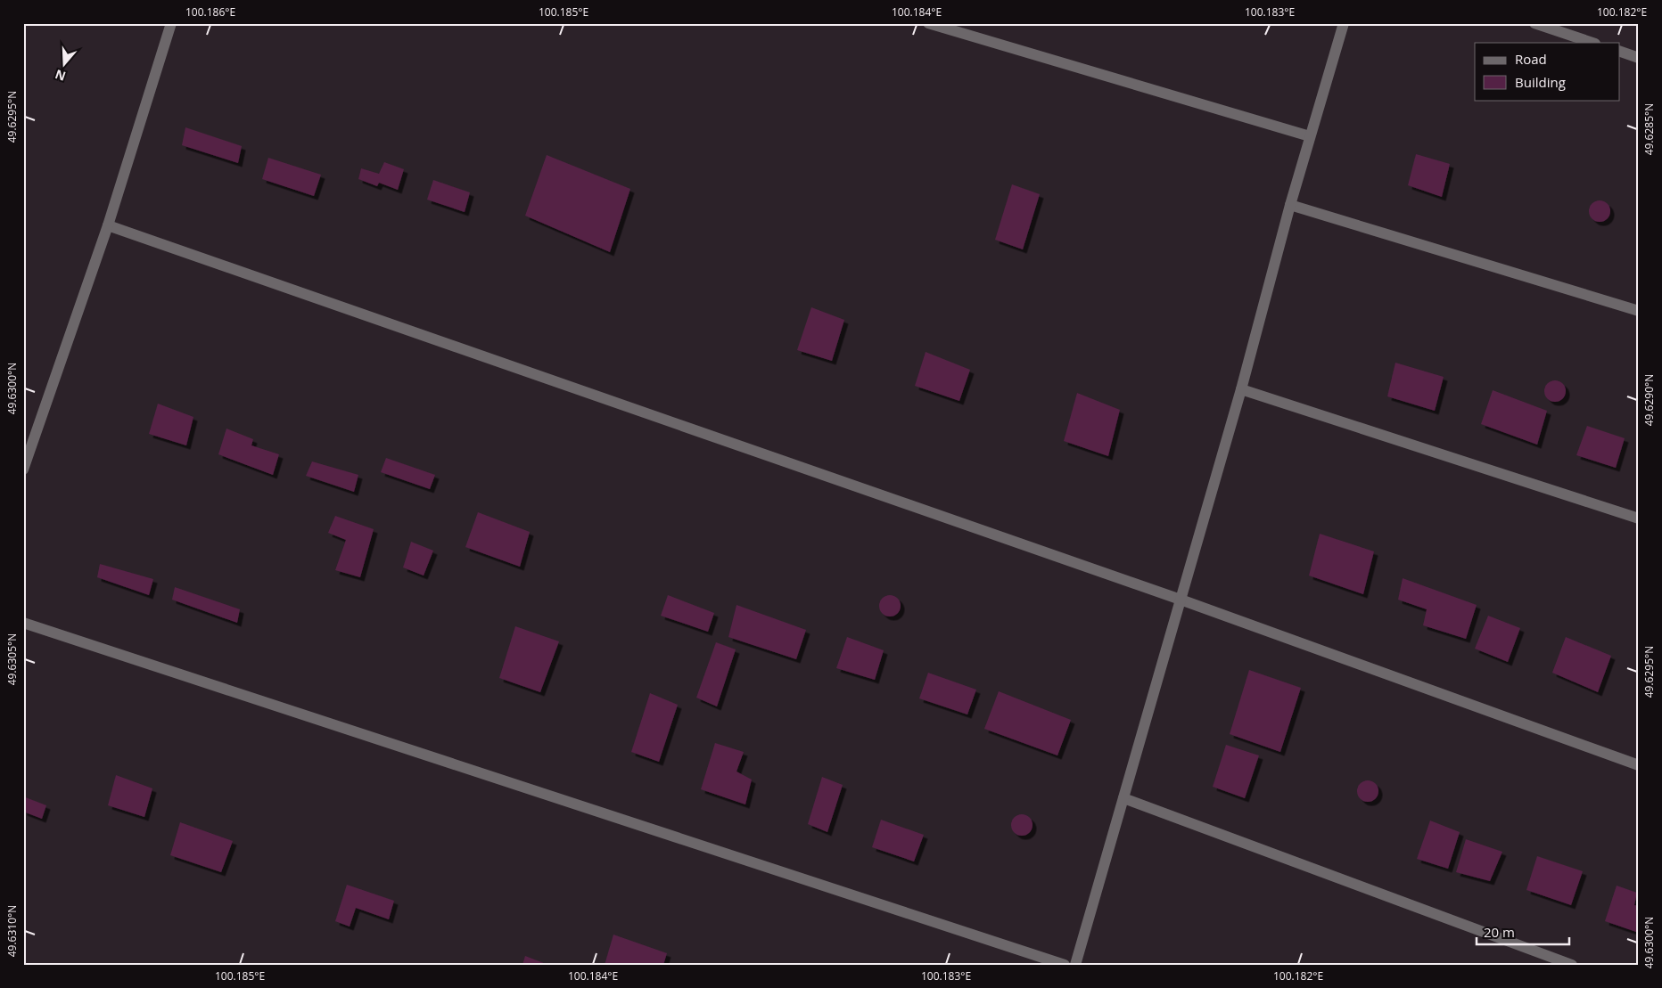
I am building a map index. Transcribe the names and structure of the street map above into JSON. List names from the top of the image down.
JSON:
{
  "legend": ["Road", "Building"],
  "scale_bar": "20 m",
  "north": "bottom",
  "coordinates": [
    "100.186°E",
    "100.185°E",
    "100.184°E",
    "100.183°E",
    "100.182°E",
    "49.6295°N",
    "49.6285°N",
    "49.6300°N",
    "49.6290°N",
    "49.6305°N",
    "49.6310°N"
  ]
}
